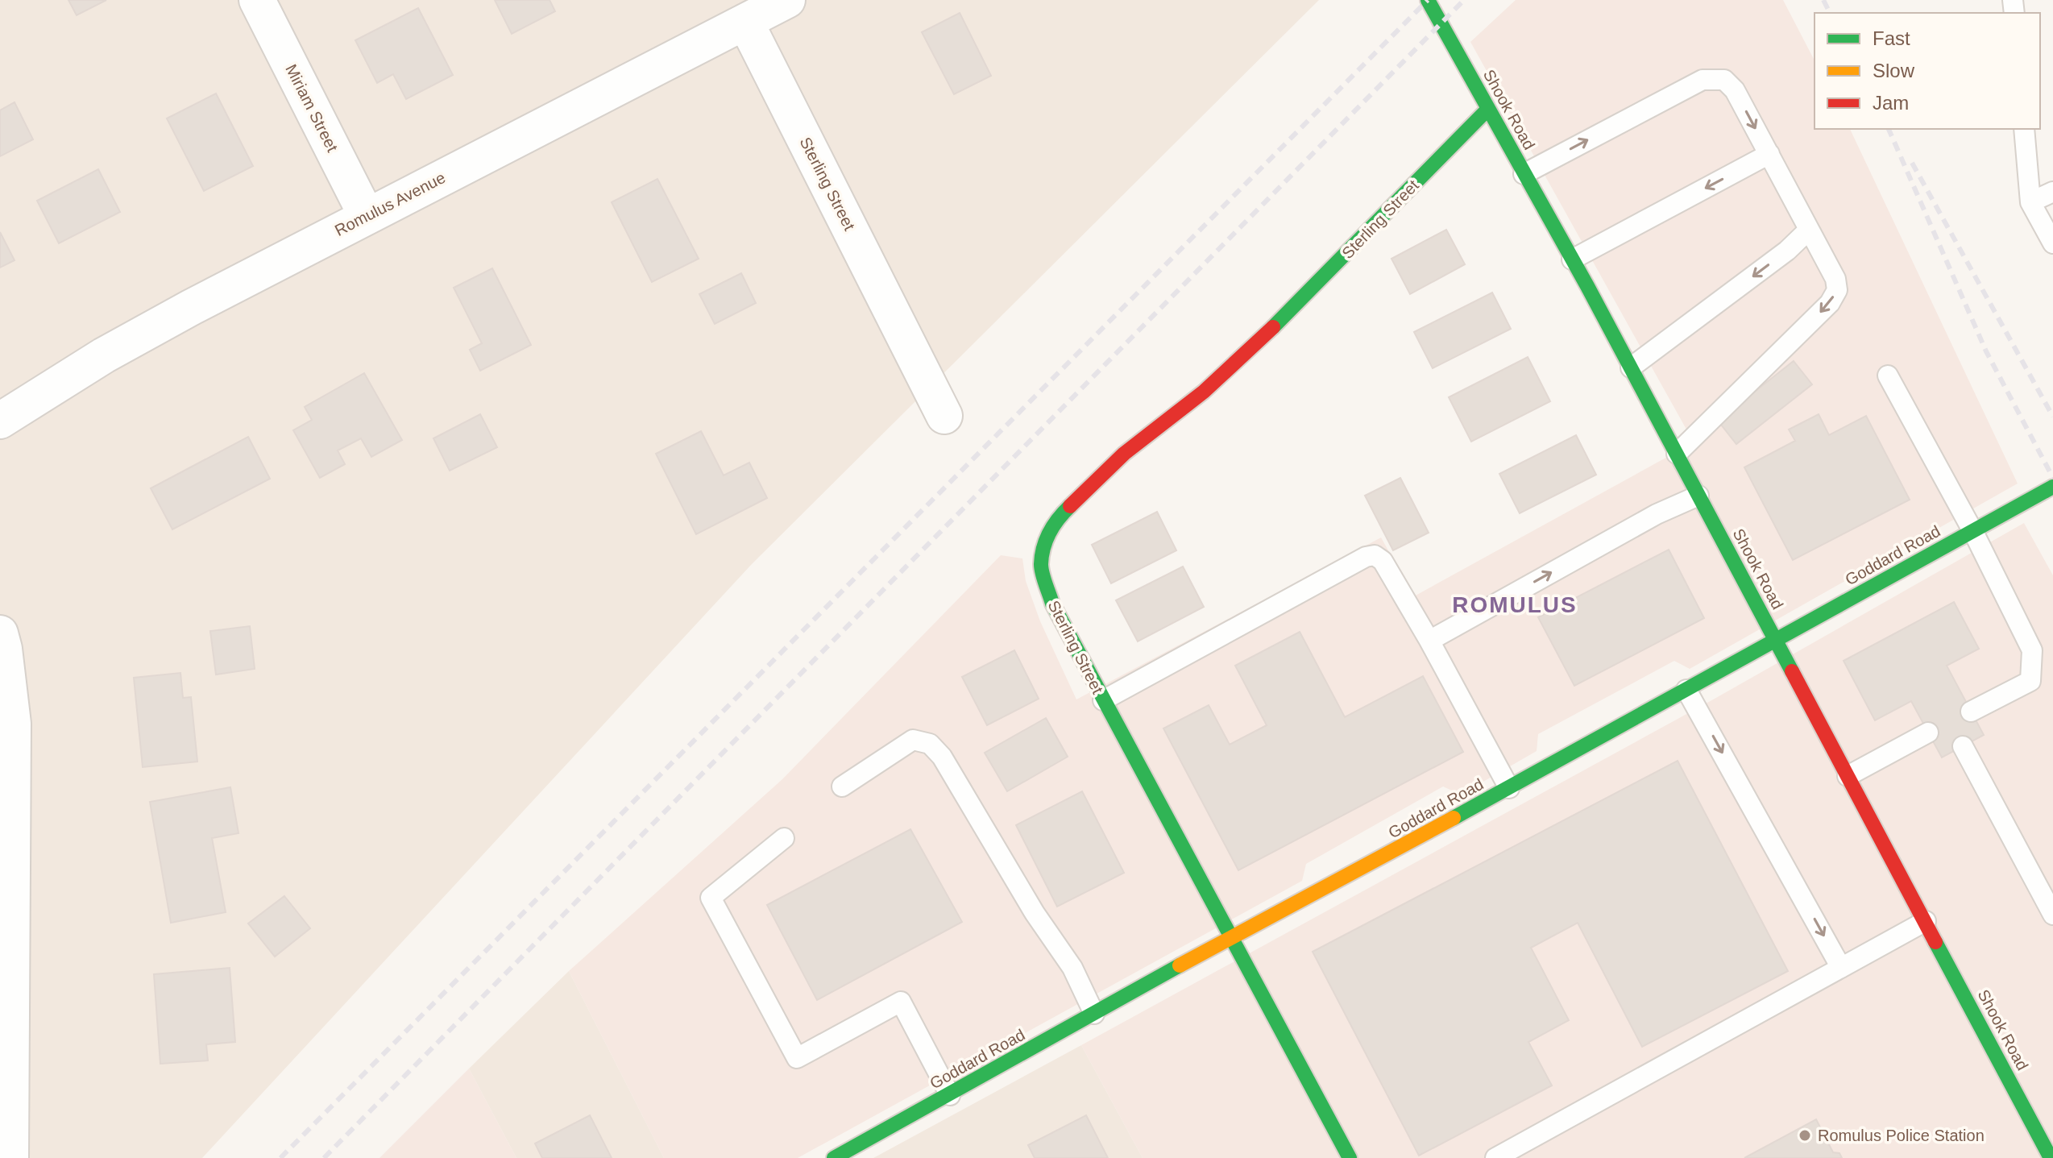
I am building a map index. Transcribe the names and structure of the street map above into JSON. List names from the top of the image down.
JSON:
{
  "streets": {
    "street": [
      "Miriam Street",
      "Shook Road",
      "Sterling Street",
      "Romulus Avenue",
      "Goddard Road"
    ]
  },
  "crossings": [
    ["Miriam Street", "Romulus Avenue"],
    ["Shook Road", "Sterling Street"],
    ["Shook Road", "Goddard Road"],
    ["Sterling Street", "Romulus Avenue"],
    ["Sterling Street", "Goddard Road"]
  ],
  "districts": ["ROMULUS"],
  "places": ["Romulus Police Station"],
  "legend": ["Fast", "Slow", "Jam"]
}
